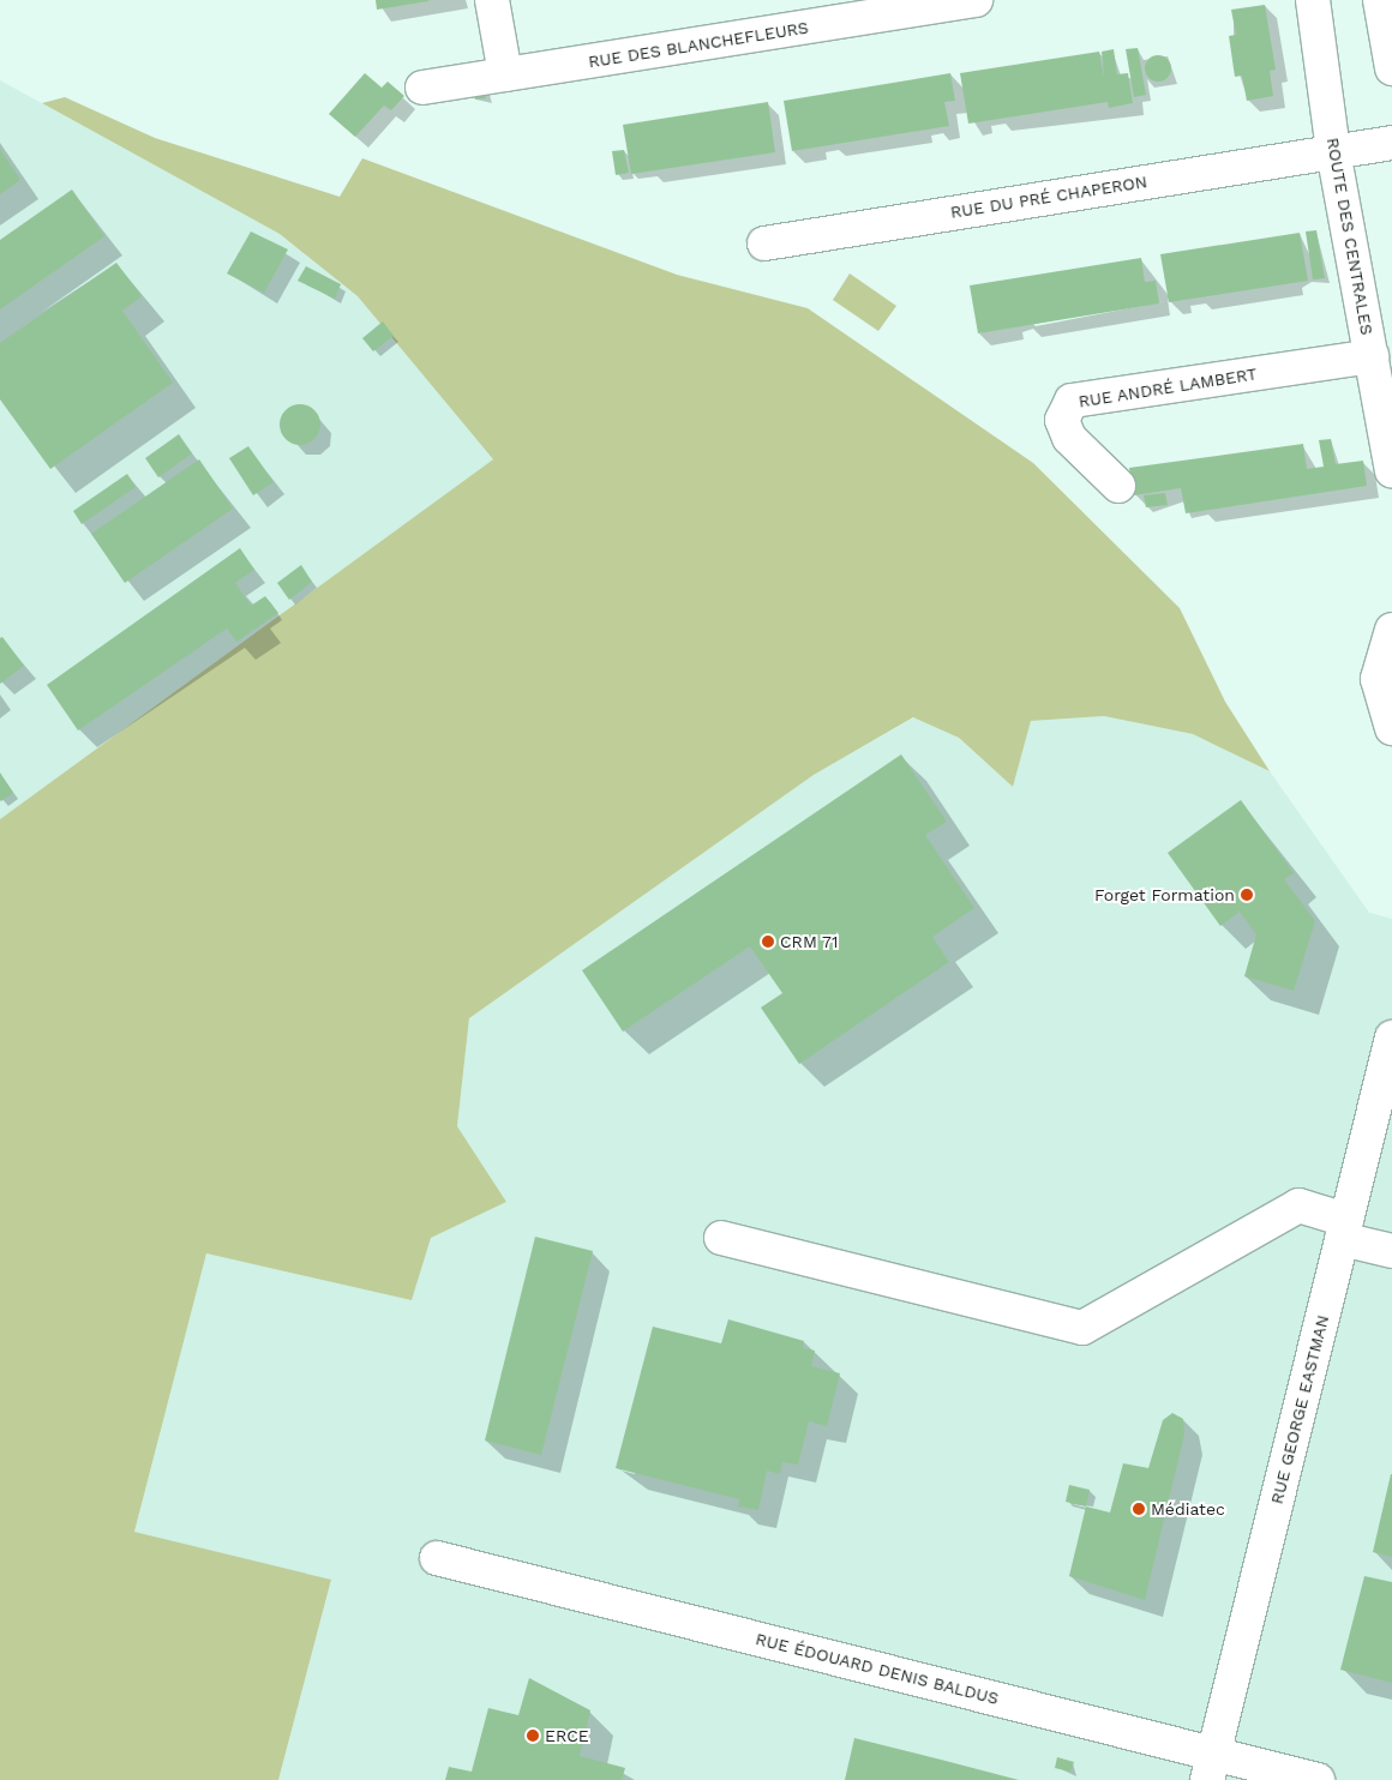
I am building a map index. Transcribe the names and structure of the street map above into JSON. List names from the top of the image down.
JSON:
{
  "streets": {
    "street": [
      "RUE DES BLANCHEFLEURS",
      "RUE DU PRÉ CHAPERON",
      "ROUTE DES CENTRALES",
      "RUE ANDRÉ LAMBERT",
      "RUE GEORGE EASTMAN",
      "RUE ÉDOUARD DENIS BALDUS"
    ]
  },
  "crossings": [
    ["RUE DU PRÉ CHAPERON", "ROUTE DES CENTRALES"],
    ["ROUTE DES CENTRALES", "RUE ANDRÉ LAMBERT"],
    ["RUE GEORGE EASTMAN", "RUE ÉDOUARD DENIS BALDUS"]
  ],
  "places": [
    "Forget Formation",
    "CRM 71",
    "Médiatec",
    "ERCE"
  ]
}
